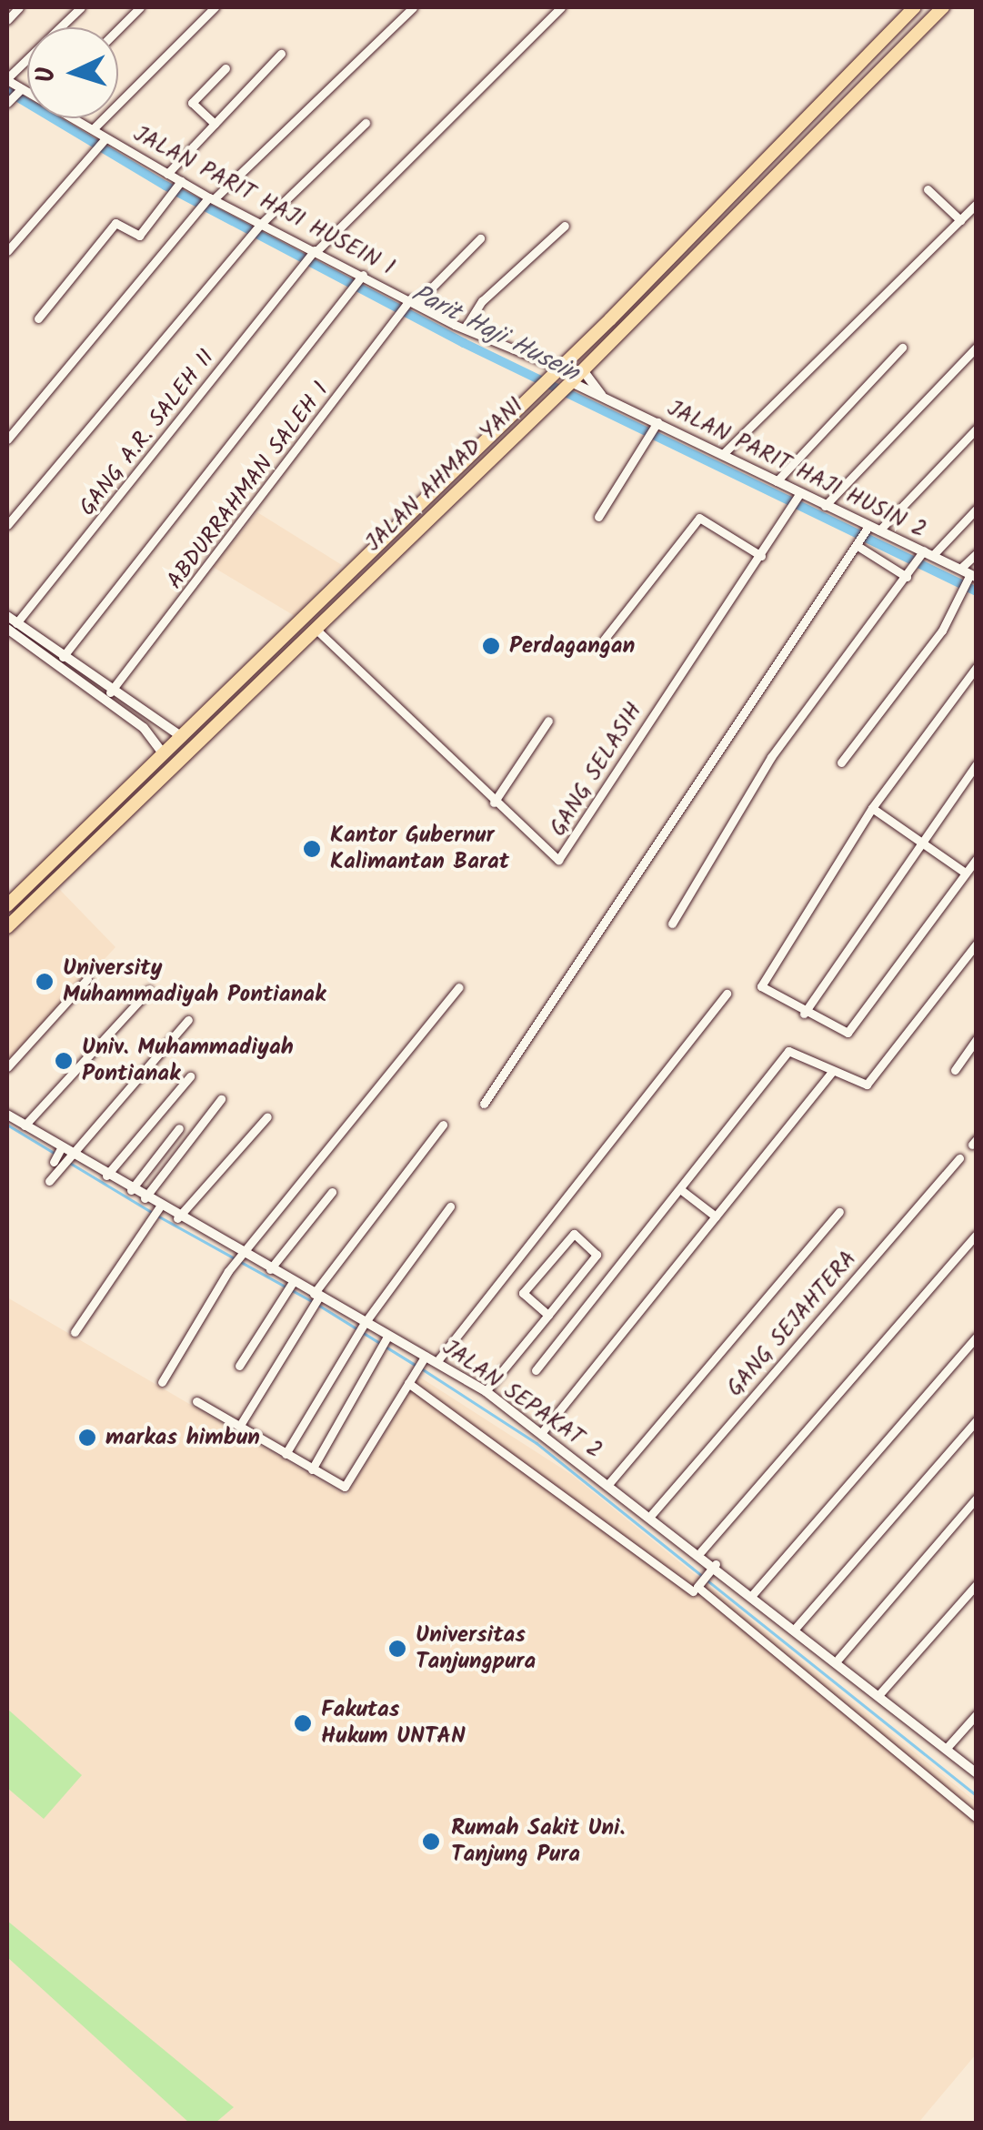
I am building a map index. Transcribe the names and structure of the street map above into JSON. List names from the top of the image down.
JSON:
{
  "streets": {
    "highway": ["JALAN AHMAD YANI"],
    "street": [
      "JALAN PARIT HAJI HUSEIN 1",
      "GANG A.R. SALEH II",
      "JALAN PARIT HAJI HUSIN 2",
      "ABDURRAHMAN SALEH 1",
      "GANG SELASIH",
      "GANG SEJAHTERA",
      "JALAN SEPAKAT 2"
    ]
  },
  "crossings": [
    ["JALAN PARIT HAJI HUSEIN 1", "GANG A.R. SALEH II"],
    ["JALAN PARIT HAJI HUSEIN 1", "JALAN AHMAD YANI"],
    ["JALAN PARIT HAJI HUSEIN 1", "ABDURRAHMAN SALEH 1"],
    ["JALAN PARIT HAJI HUSIN 2", "JALAN AHMAD YANI"],
    ["JALAN PARIT HAJI HUSIN 2", "GANG SELASIH"],
    ["JALAN AHMAD YANI", "GANG SELASIH"],
    ["GANG SEJAHTERA", "JALAN SEPAKAT 2"]
  ],
  "water": ["Parit Haji Husein"],
  "places": [
    "Perdagangan",
    "Kantor Gubernur Kalimantan Barat",
    "University Muhammadiyah Pontianak",
    "Univ. Muhammadiyah Pontianak",
    "markas himbun",
    "Universitas Tanjungpura",
    "Fakutas Hukum UNTAN",
    "Rumah Sakit Uni. Tanjung Pura"
  ],
  "north": "left"
}
